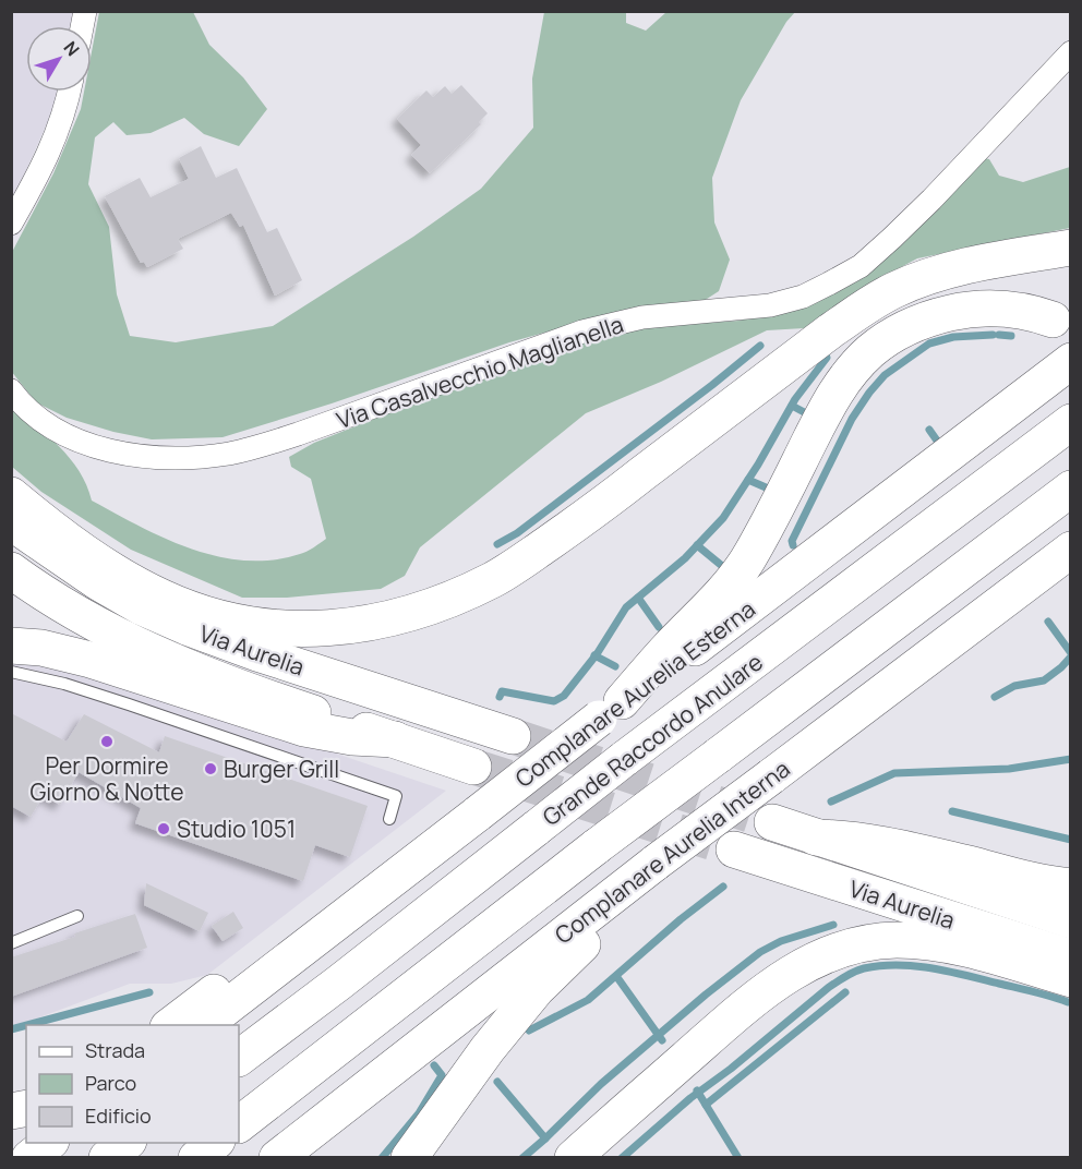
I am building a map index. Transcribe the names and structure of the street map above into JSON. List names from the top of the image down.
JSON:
{
  "streets": {
    "highway": [
      "Via Aurelia",
      "Complanare Aurelia Esterna",
      "Grande Raccordo Anulare",
      "Complanare Aurelia Interna"
    ],
    "street": ["Via Casalvecchio Maglianella"]
  },
  "places": ["Per Dormire Giorno & Notte", "Burger Grill", "Studio 1051"],
  "legend": ["Strada", "Parco", "Edificio"],
  "north": "top right"
}
